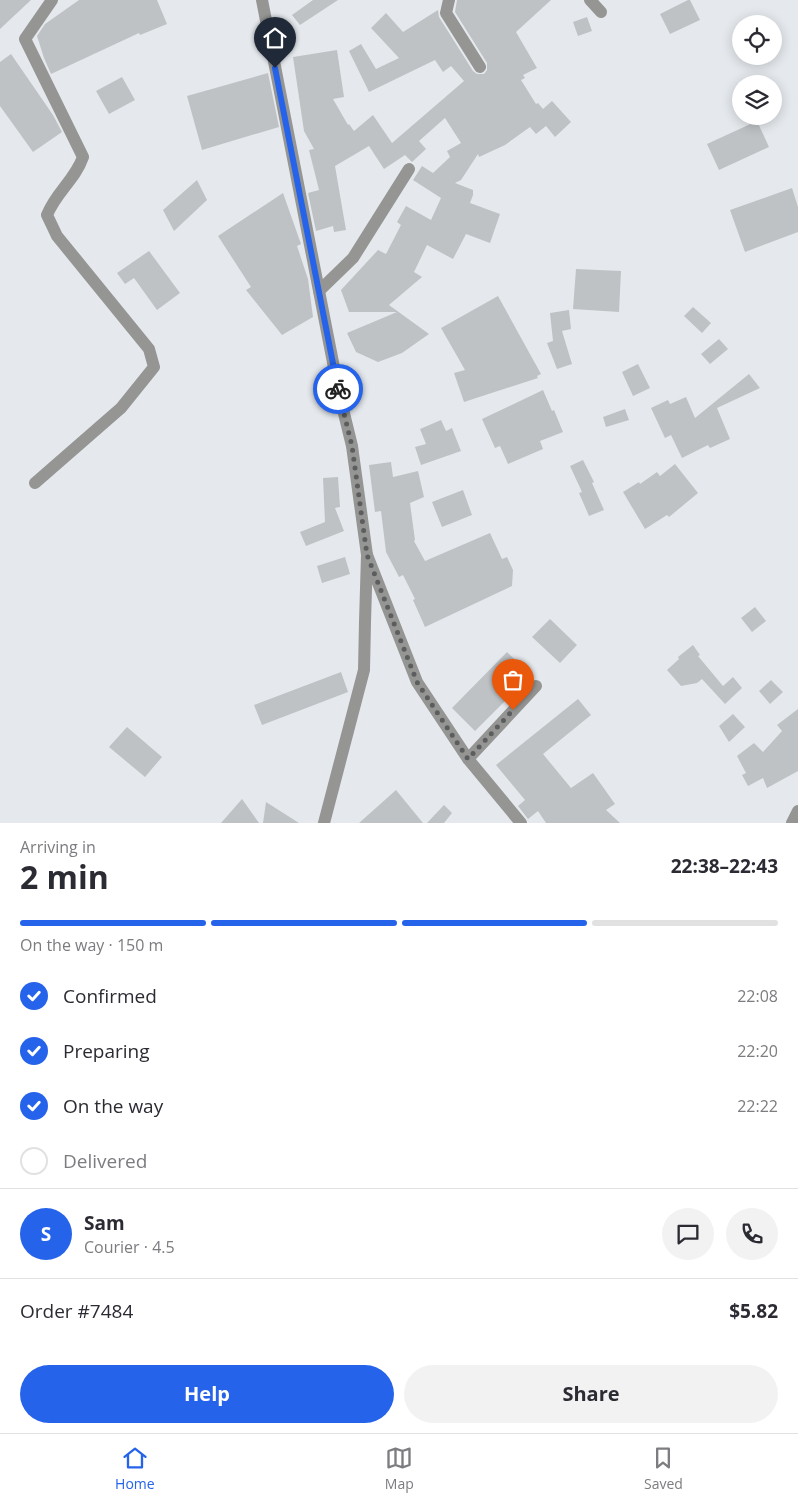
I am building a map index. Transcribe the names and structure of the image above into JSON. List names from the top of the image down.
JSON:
{
  "page": {
    "heading": ["2 min", "Arriving in", "22:38–22:43"],
    "panel": [
      "Sam",
      "Courier · 4.5",
      "Order #7484",
      "$5.82"
    ],
    "bar": "On the way · 150 m",
    "list": [
      ["Confirmed", "22:08"],
      ["Preparing", "22:20"],
      ["On the way", "22:22"],
      "Delivered"
    ],
    "round": "S",
    "buttons": ["Help", "Share"],
    "tabs": ["Home", "Map", "Saved"]
  }
}
